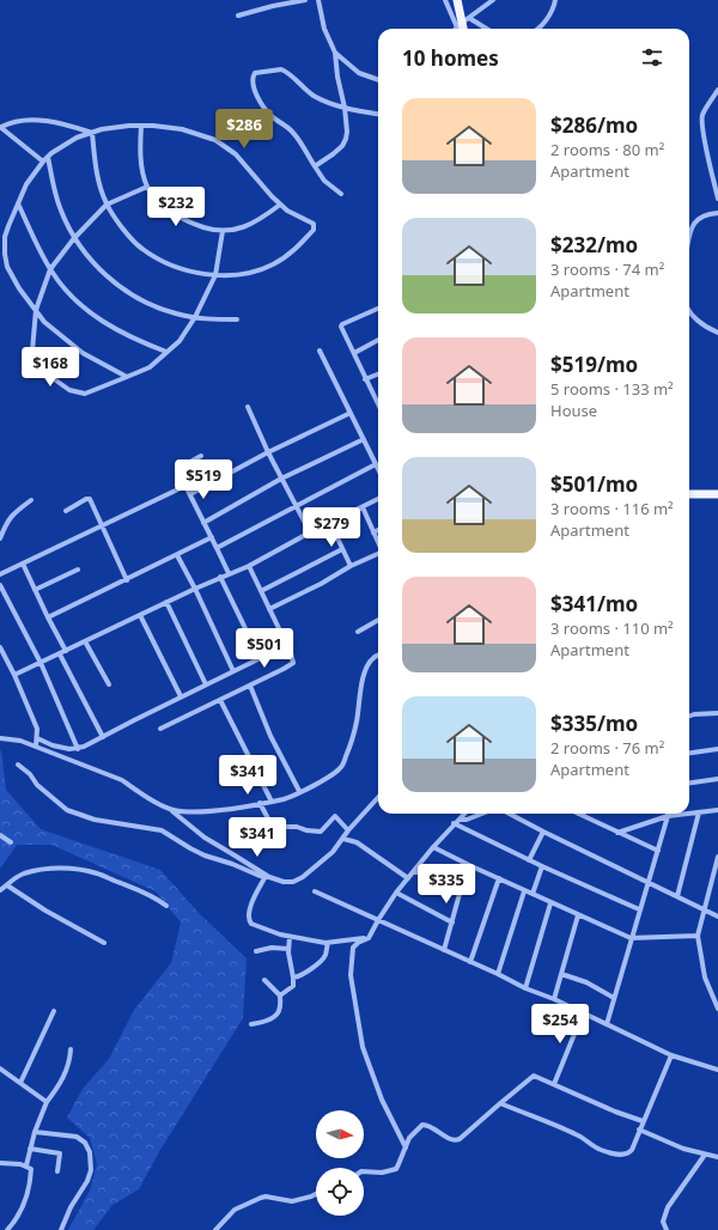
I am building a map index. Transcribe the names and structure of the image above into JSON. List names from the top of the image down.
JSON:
{
  "north": "right",
  "page": {
    "heading": "10 homes",
    "list": [
      {
        "name": "$286/mo",
        "note": "2 rooms · 80 m² · Apartment"
      },
      {
        "name": "$232/mo",
        "note": "3 rooms · 74 m² · Apartment"
      },
      {
        "name": "$519/mo",
        "note": "5 rooms · 133 m² · House"
      },
      {
        "name": "$501/mo",
        "note": "3 rooms · 116 m² · Apartment"
      },
      {
        "name": "$341/mo",
        "note": "3 rooms · 110 m² · Apartment"
      },
      {
        "name": "$335/mo",
        "note": "2 rooms · 76 m² · Apartment"
      }
    ],
    "price": [
      "$286",
      "$232",
      "$168",
      "$519",
      "$279",
      "$501",
      "$341",
      "$341",
      "$335",
      "$254"
    ]
  }
}
